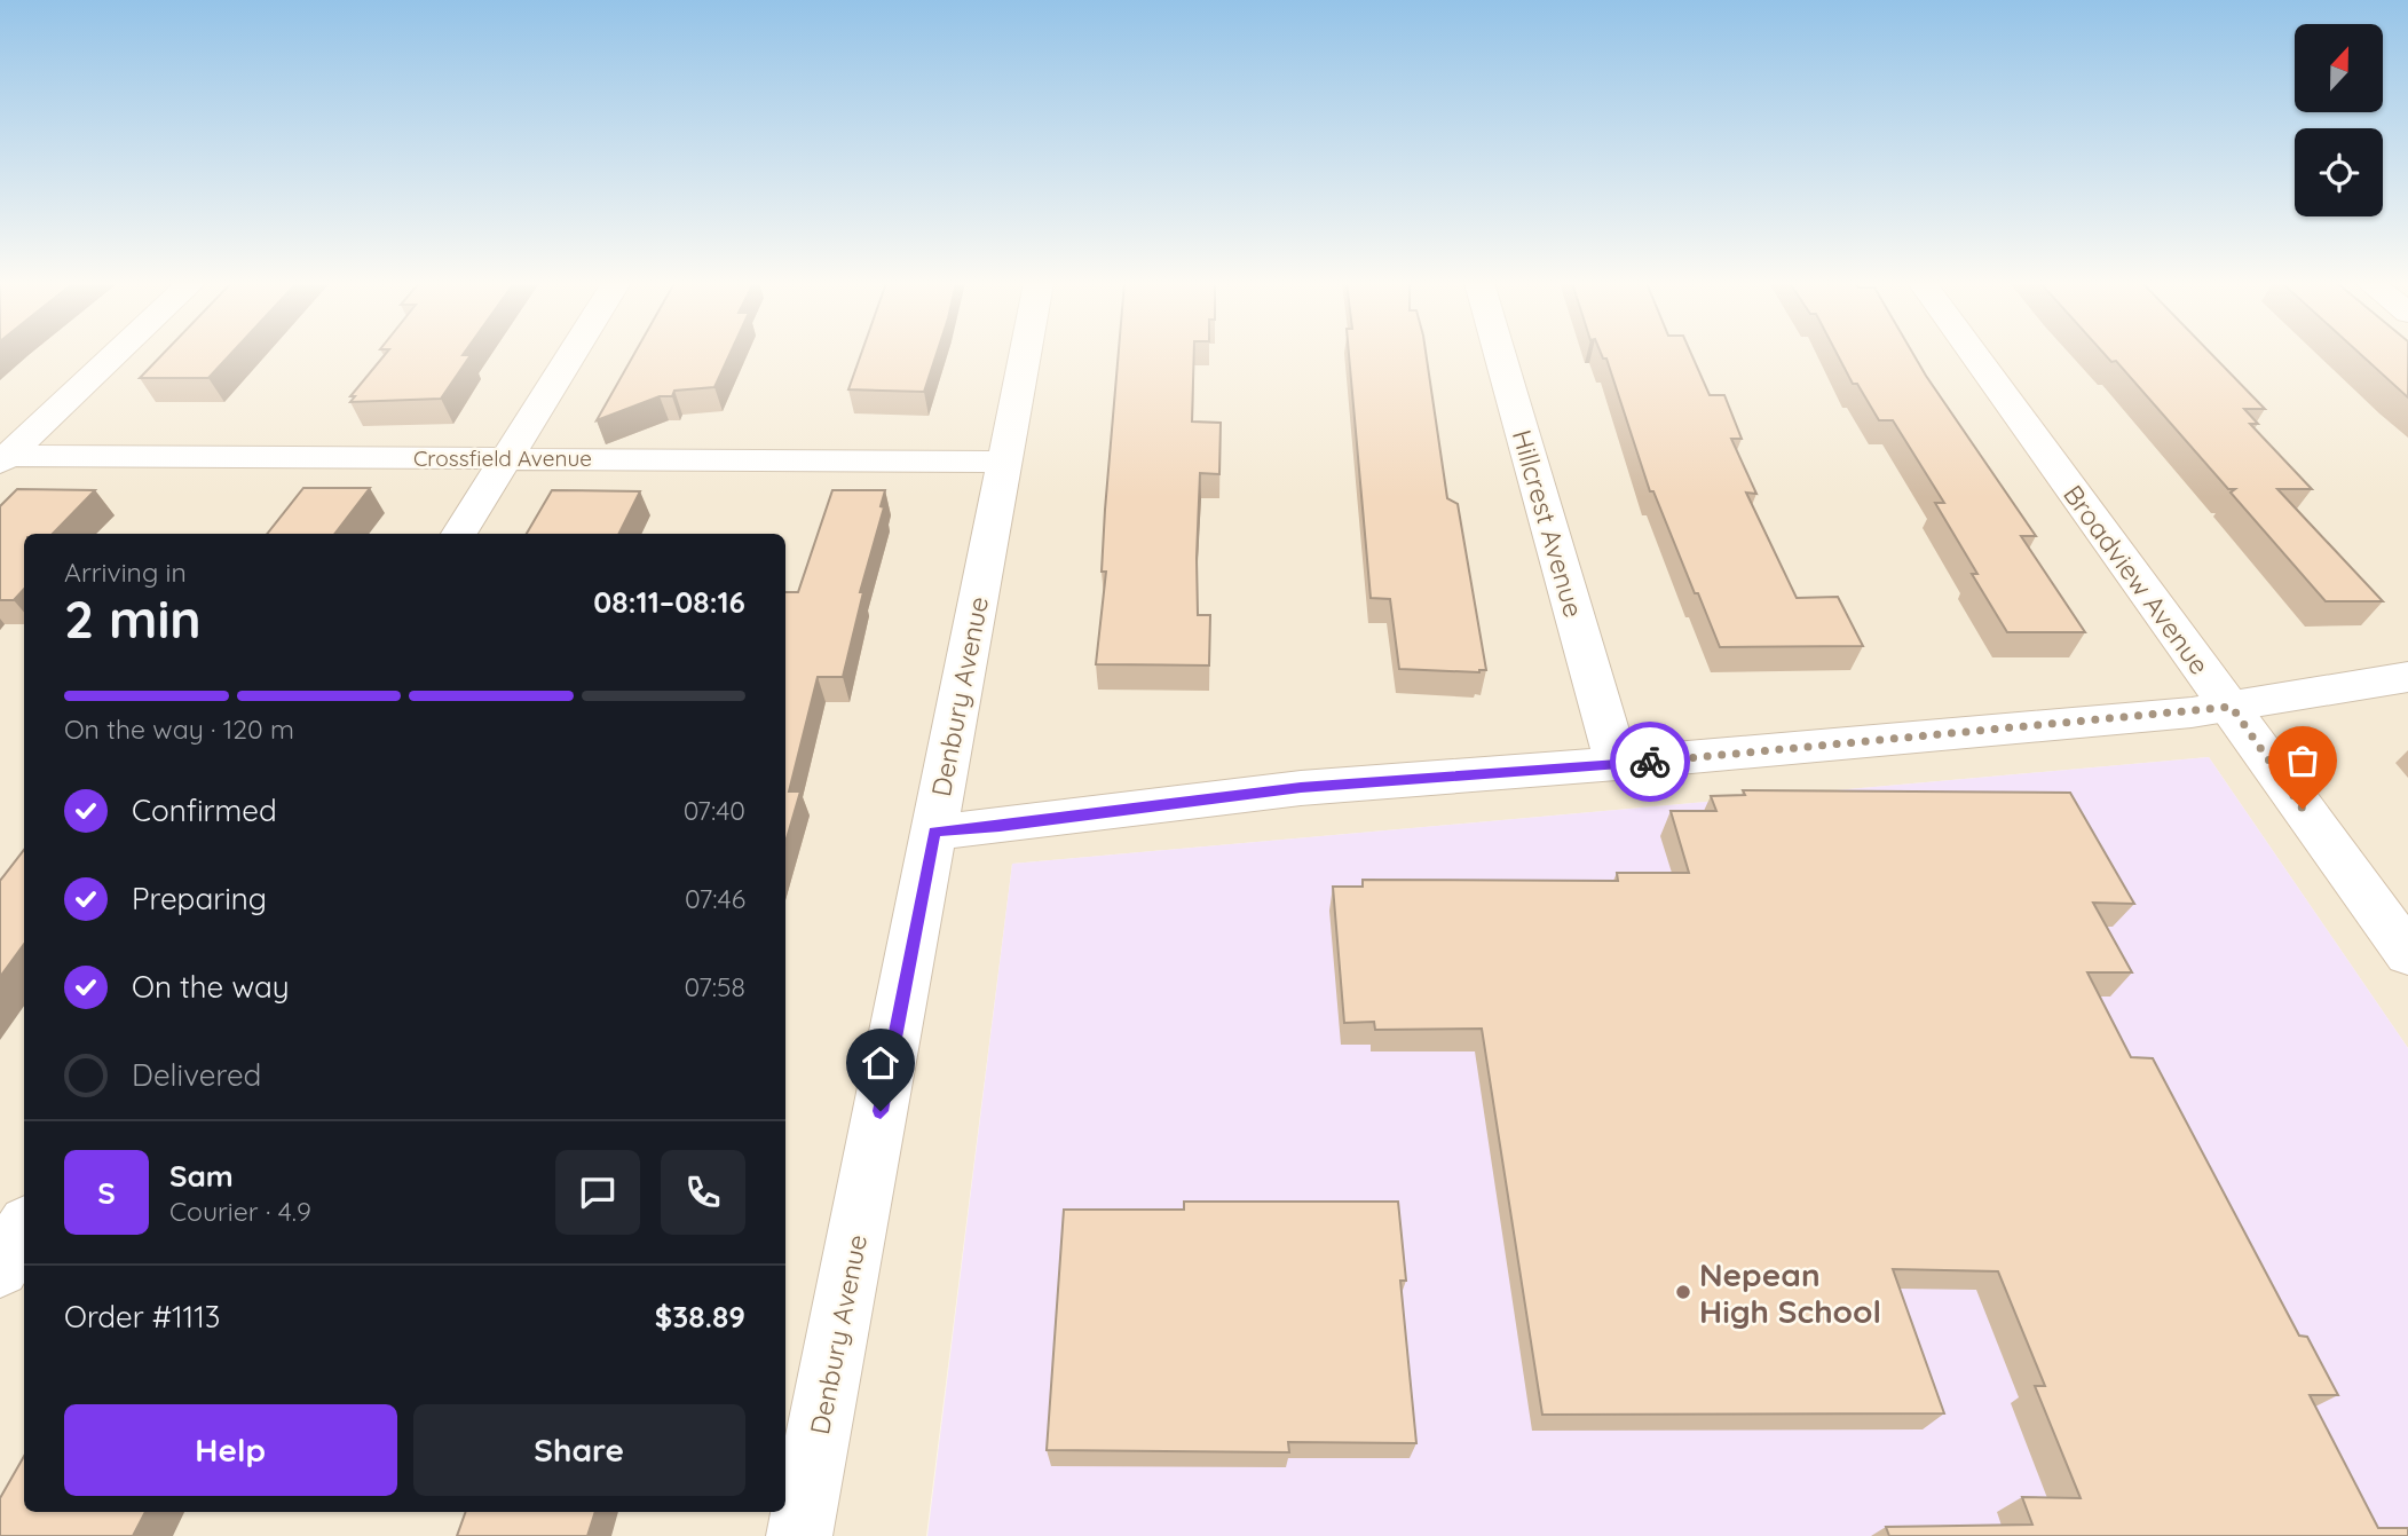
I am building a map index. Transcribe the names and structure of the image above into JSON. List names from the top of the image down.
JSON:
{
  "streets": {
    "street": [
      "Crossfield Avenue",
      "Hillcrest Avenue",
      "Broadview Avenue",
      "Denbury Avenue"
    ]
  },
  "crossings": [
    ["Crossfield Avenue", "Denbury Avenue"]
  ],
  "places": ["Nepean High School"],
  "north": "top",
  "page": {
    "heading": ["2 min", "Arriving in", "08:11–08:16"],
    "panel": [
      "Sam",
      "Courier · 4.9",
      "Order #1113",
      "$38.89"
    ],
    "bar": "On the way · 120 m",
    "list": [
      ["Confirmed", "07:40"],
      ["Preparing", "07:46"],
      ["On the way", "07:58"],
      "Delivered"
    ],
    "round": "S",
    "buttons": ["Help", "Share"]
  }
}
